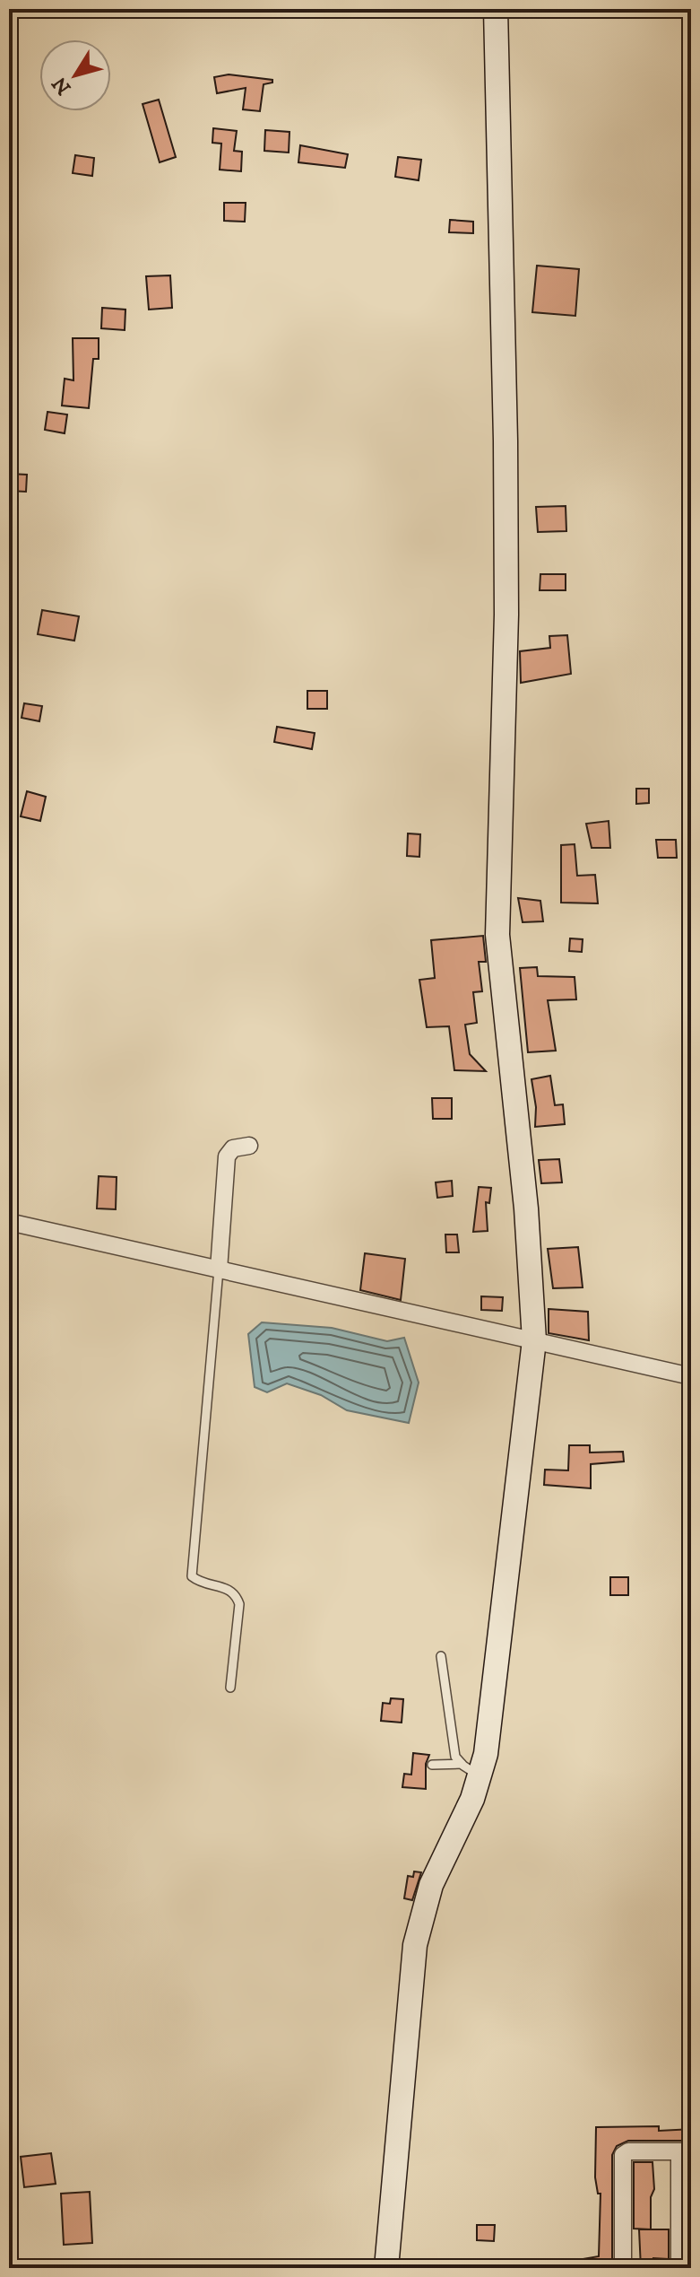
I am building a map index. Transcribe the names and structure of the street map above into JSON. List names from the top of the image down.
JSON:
{
  "north": "bottom left"
}
